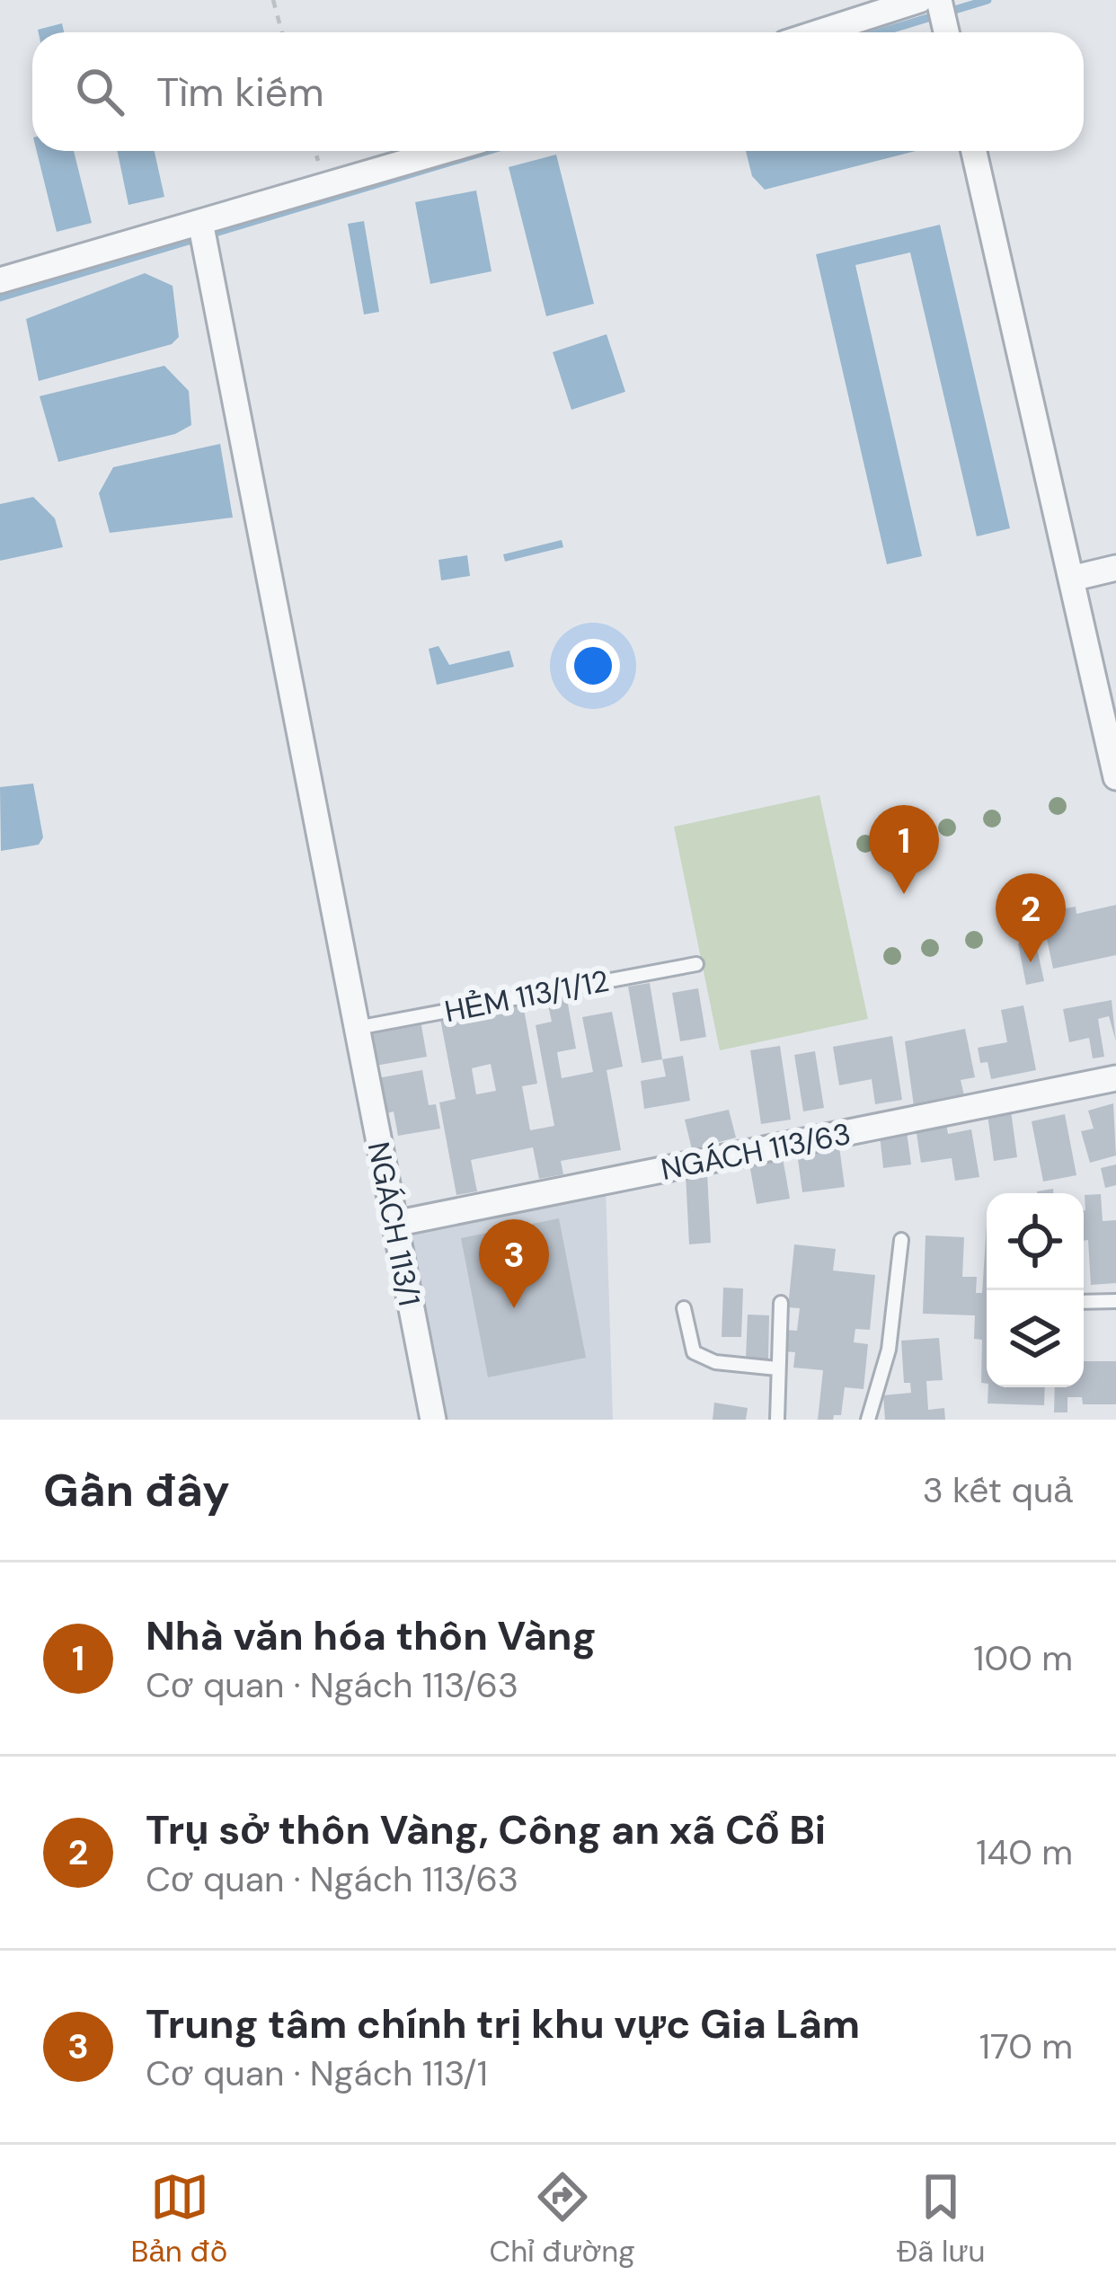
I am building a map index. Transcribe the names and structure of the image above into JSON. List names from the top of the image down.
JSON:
{
  "streets": {
    "street": ["NGÁCH 113/63", "NGÁCH 113/1"],
    "lane": ["HẺM 113/1/12"]
  },
  "crossings": [
    ["HẺM 113/1/12", "NGÁCH 113/1"],
    ["NGÁCH 113/63", "NGÁCH 113/1"]
  ],
  "page": {
    "search": "Tìm kiếm",
    "pins": ["1", "2", "3"],
    "heading": ["Gần đây", "3 kết quả"],
    "list": [
      {
        "mark": "1",
        "name": "Nhà văn hóa thôn Vàng",
        "note": "Cơ quan · Ngách 113/63",
        "value": "100 m"
      },
      {
        "mark": "2",
        "name": "Trụ sở thôn Vàng, Công an xã Cổ Bi",
        "note": "Cơ quan · Ngách 113/63",
        "value": "140 m"
      },
      {
        "mark": "3",
        "name": "Trung tâm chính trị khu vực Gia Lâm",
        "note": "Cơ quan · Ngách 113/1",
        "value": "170 m"
      }
    ],
    "nav": ["Bản đồ", "Chỉ đường", "Đã lưu"]
  }
}
